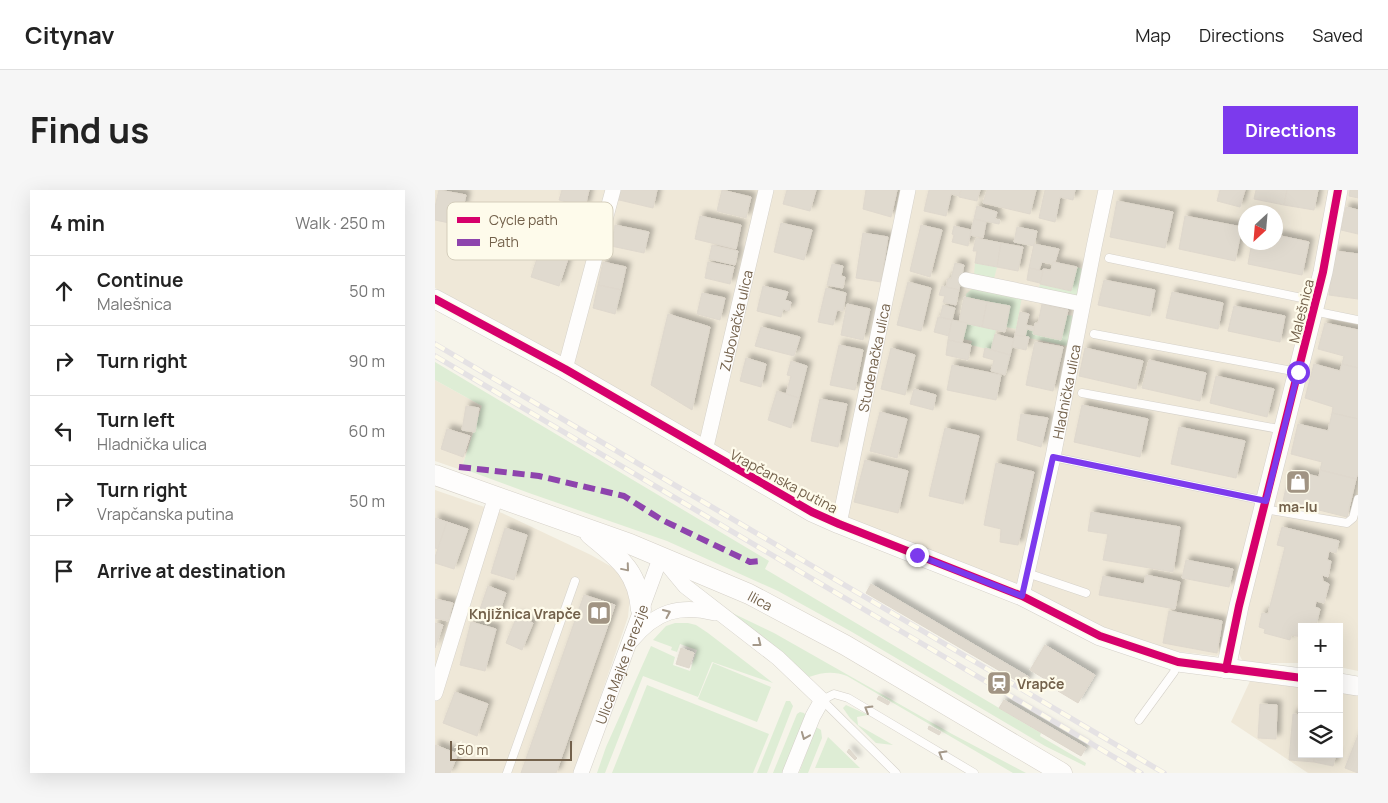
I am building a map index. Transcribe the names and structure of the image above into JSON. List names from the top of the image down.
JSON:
{
  "streets": {
    "main road": ["Ilica"],
    "street": [
      "Malešnica",
      "Zubovačka ulica",
      "Studenačka ulica",
      "Hladnička ulica",
      "Vrapčanska putina",
      "Ulica Majke Terezije"
    ]
  },
  "crossings": [
    ["Malešnica", "Vrapčanska putina"],
    ["Zubovačka ulica", "Vrapčanska putina"],
    ["Studenačka ulica", "Vrapčanska putina"],
    ["Hladnička ulica", "Vrapčanska putina"],
    ["Ilica", "Ulica Majke Terezije"]
  ],
  "places": {
    "shop": ["ma-lu"],
    "library": ["Knjižnica Vrapče"],
    "station": ["Vrapče"]
  },
  "legend": ["Cycle path", "Path"],
  "scale_bar": "50 m",
  "north": "bottom left",
  "page": {
    "header": "Citynav",
    "nav": ["Map", "Directions", "Saved"],
    "title": "Find us",
    "buttons": "Directions",
    "heading": ["4 min", "Walk · 250 m"],
    "list": [
      ["Continue", "Malešnica", "50 m"],
      ["Turn right", "90 m"],
      ["Turn left", "Hladnička ulica", "60 m"],
      ["Turn right", "Vrapčanska putina", "50 m"],
      "Arrive at destination"
    ],
    "map_buttons": ["+", "−"],
    "scale": "50 m"
  }
}
